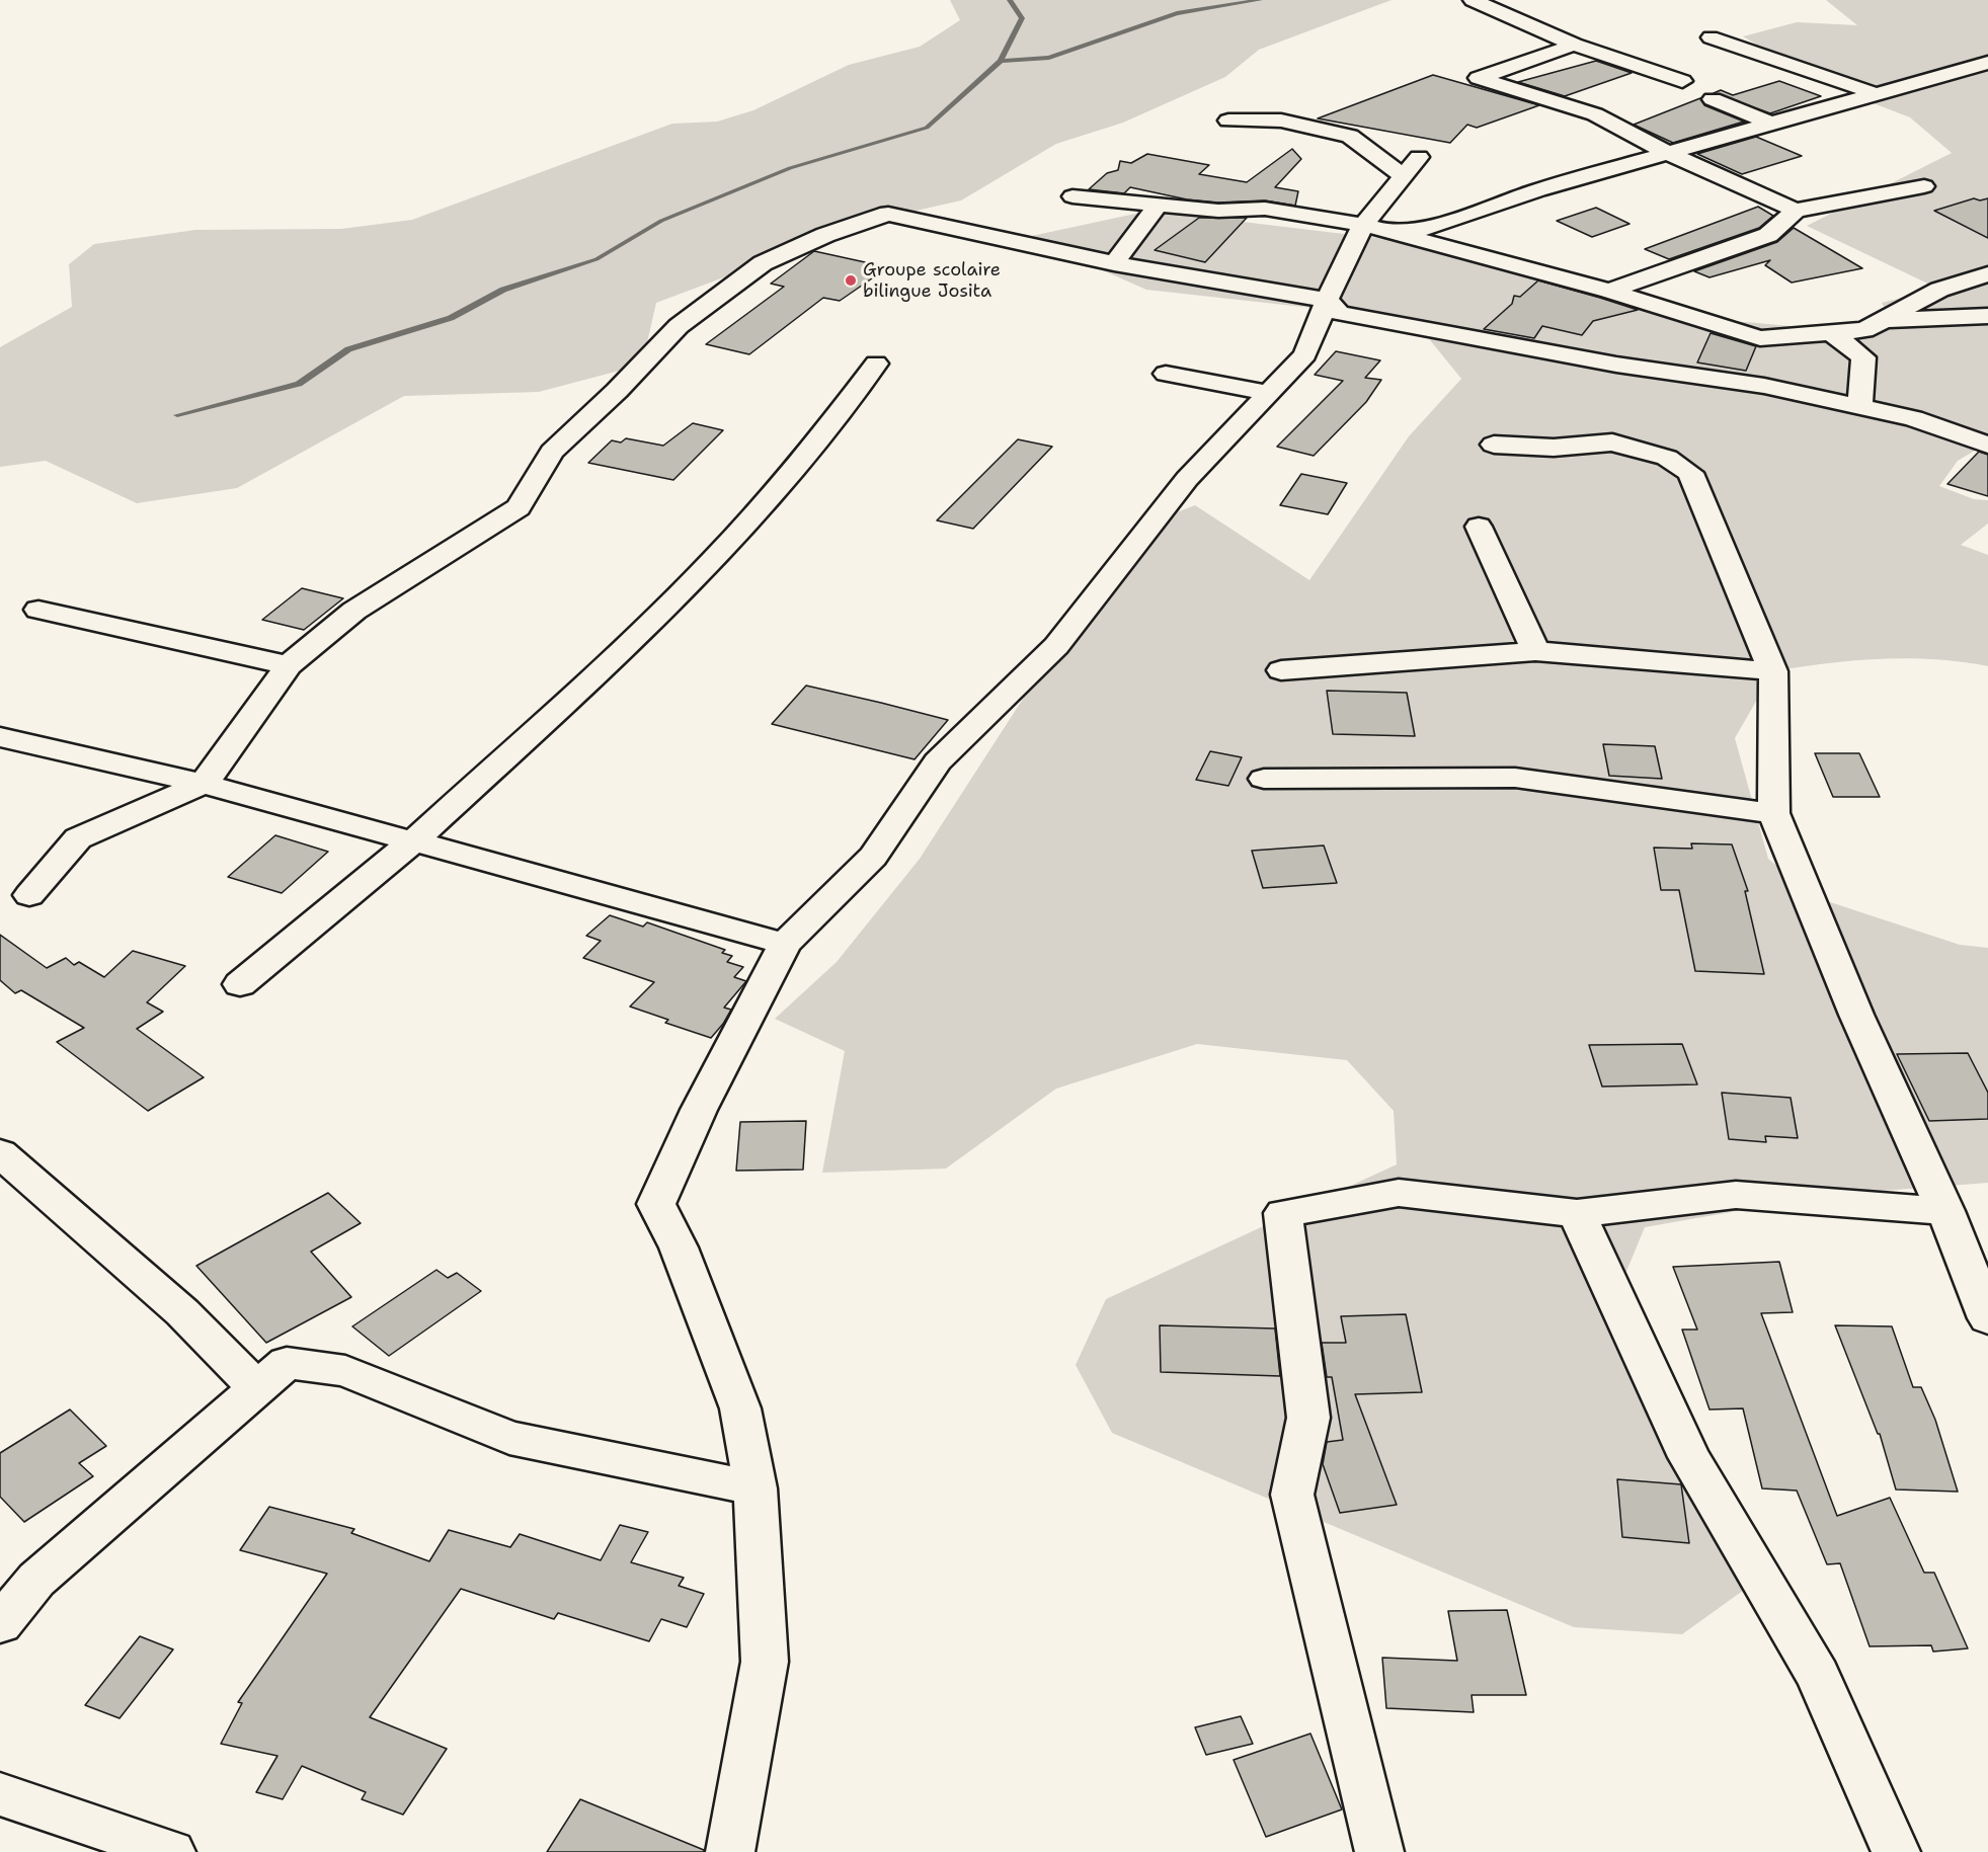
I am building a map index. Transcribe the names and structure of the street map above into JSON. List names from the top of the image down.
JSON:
{
  "places": ["Groupe scolaire bilingue Josita"]
}
